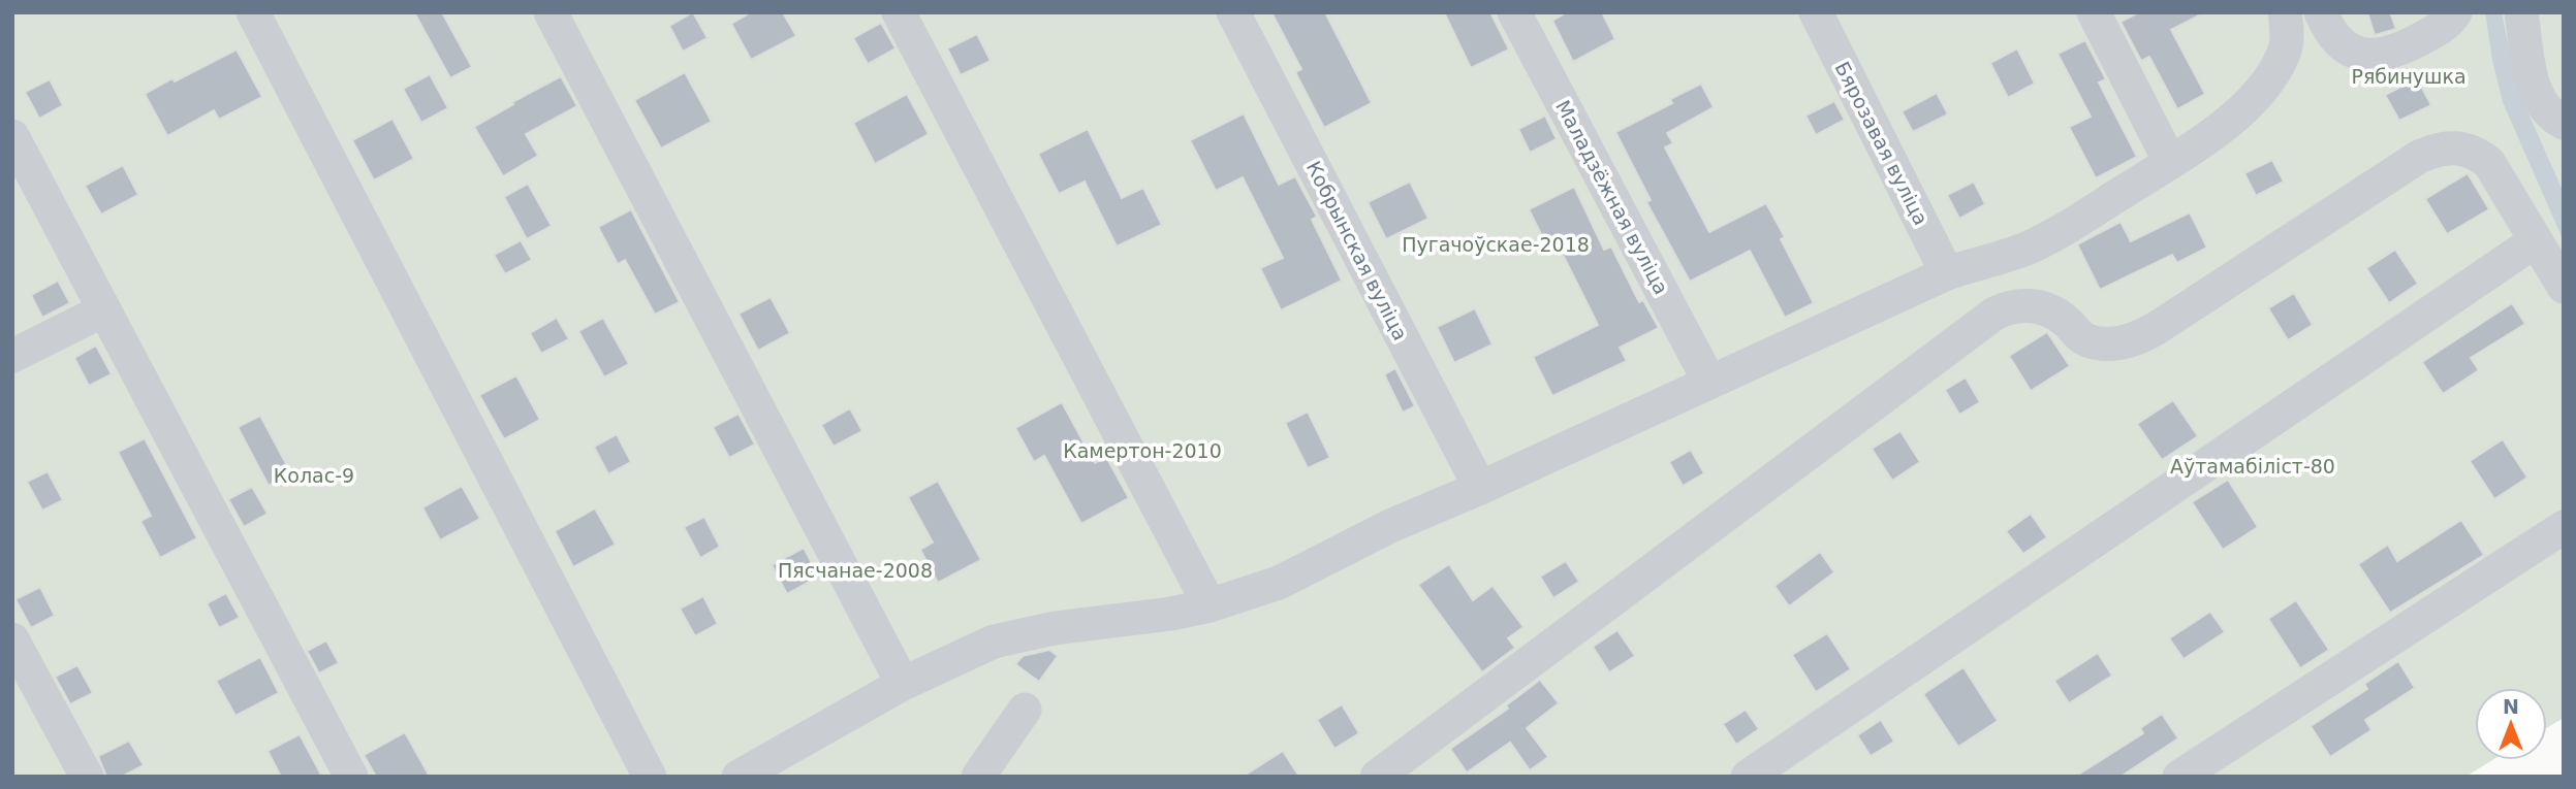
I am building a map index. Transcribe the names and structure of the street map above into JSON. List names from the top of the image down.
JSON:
{
  "streets": {
    "lane": ["Бярозавая вуліца", "Маладзёжная вуліца", "Кобрынская вуліца"]
  },
  "parks": [
    "Рябинушка",
    "Пугачоўскае-2018",
    "Камертон-2010",
    "Аўтамабіліст-80",
    "Колас-9",
    "Пясчанае-2008"
  ],
  "north": "top"
}
